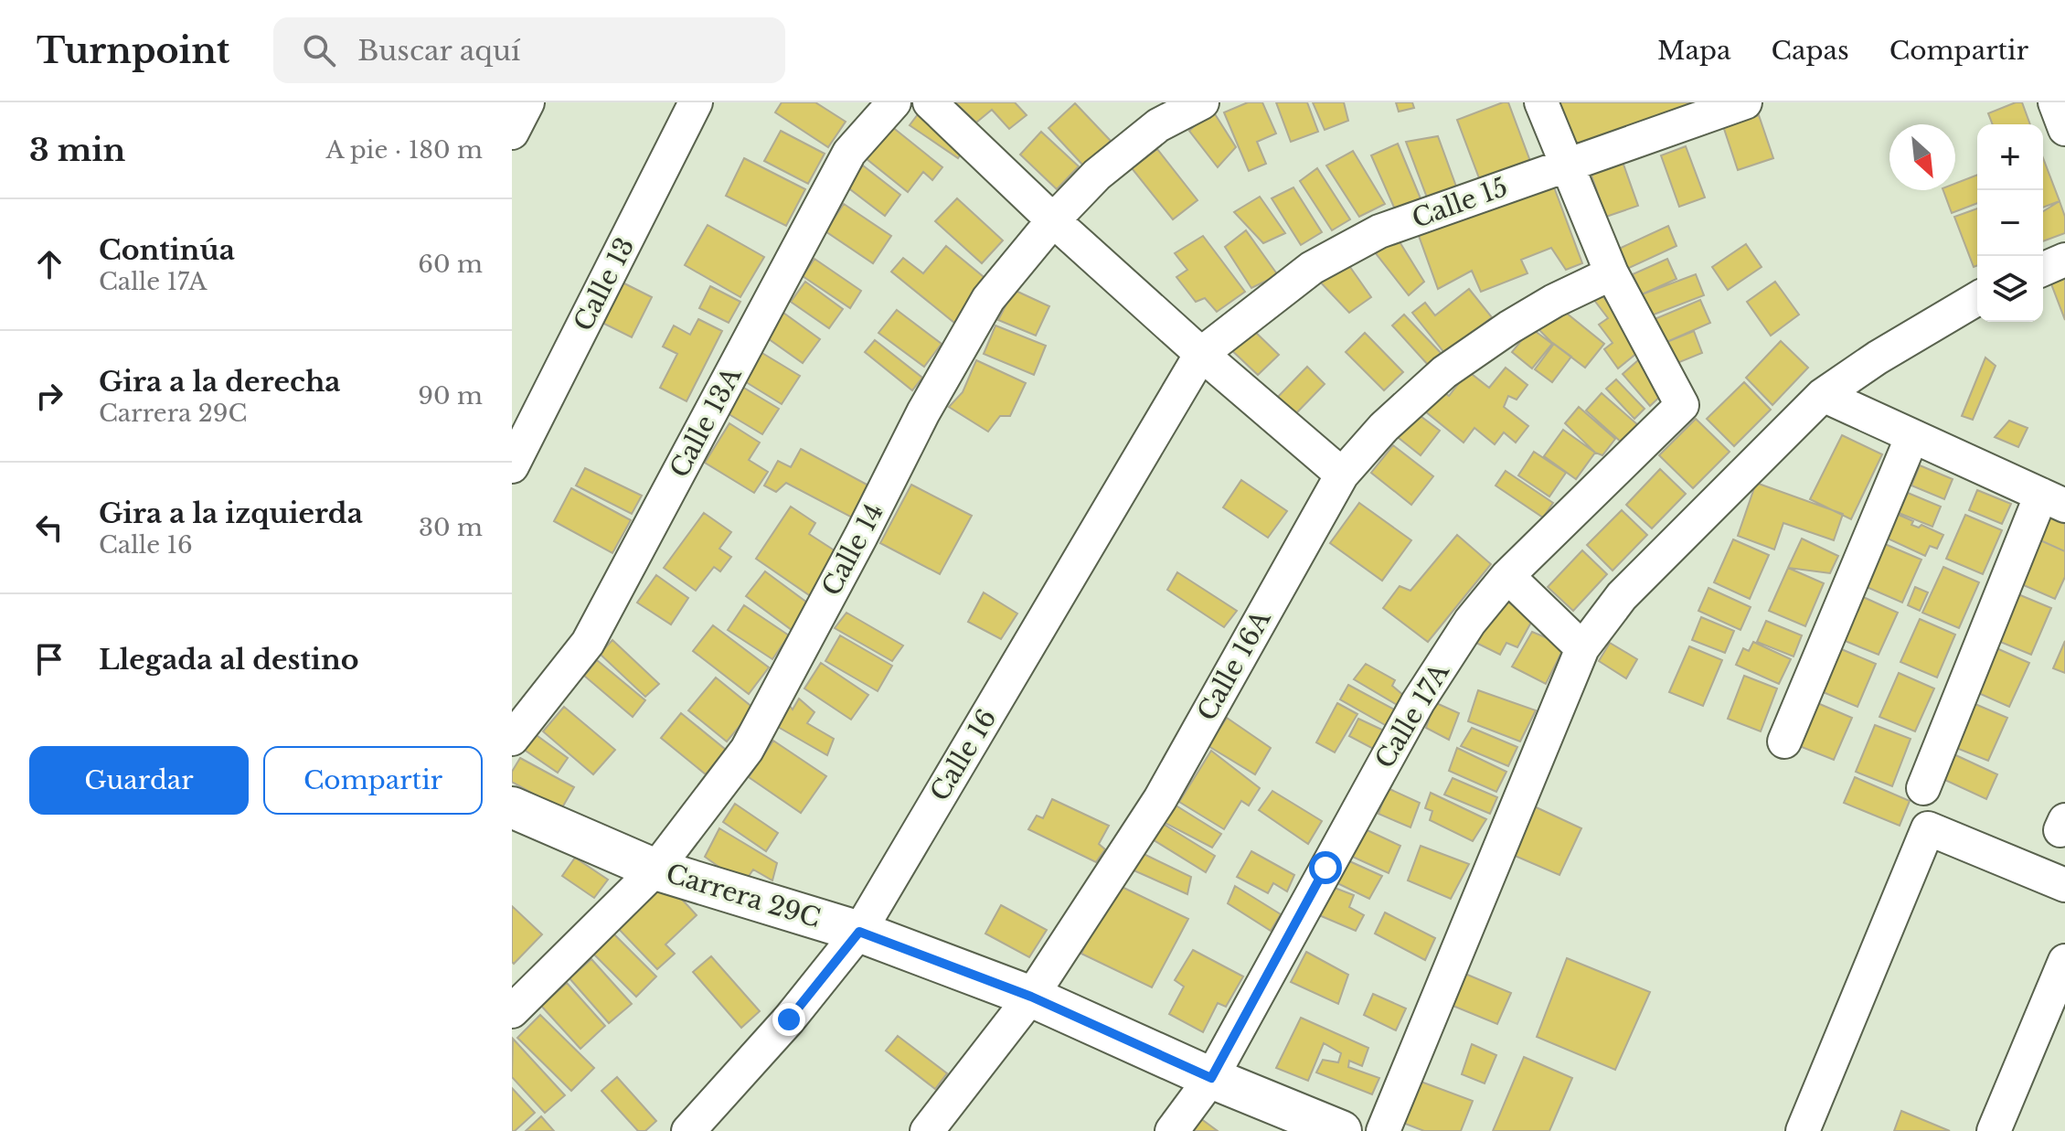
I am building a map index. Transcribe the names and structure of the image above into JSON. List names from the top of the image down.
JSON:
{
  "streets": {
    "street": [
      "Calle 15",
      "Calle 13",
      "Calle 13A",
      "Calle 14",
      "Calle 16A",
      "Calle 17A",
      "Calle 16",
      "Carrera 29C"
    ]
  },
  "crossings": [
    ["Calle 15", "Calle 16"],
    ["Calle 14", "Carrera 29C"],
    ["Calle 16A", "Calle 17A"],
    ["Calle 16A", "Carrera 29C"],
    ["Calle 17A", "Carrera 29C"],
    ["Calle 16", "Carrera 29C"]
  ],
  "north": "bottom right",
  "page": {
    "header": "Turnpoint",
    "search": "Buscar aquí",
    "nav": ["Mapa", "Capas", "Compartir"],
    "heading": ["3 min", "A pie · 180 m"],
    "map_buttons": ["+", "−"],
    "list": [
      ["Continúa", "Calle 17A", "60 m"],
      ["Gira a la derecha", "Carrera 29C", "90 m"],
      ["Gira a la izquierda", "Calle 16", "30 m"],
      "Llegada al destino"
    ],
    "buttons": ["Guardar", "Compartir"]
  }
}
